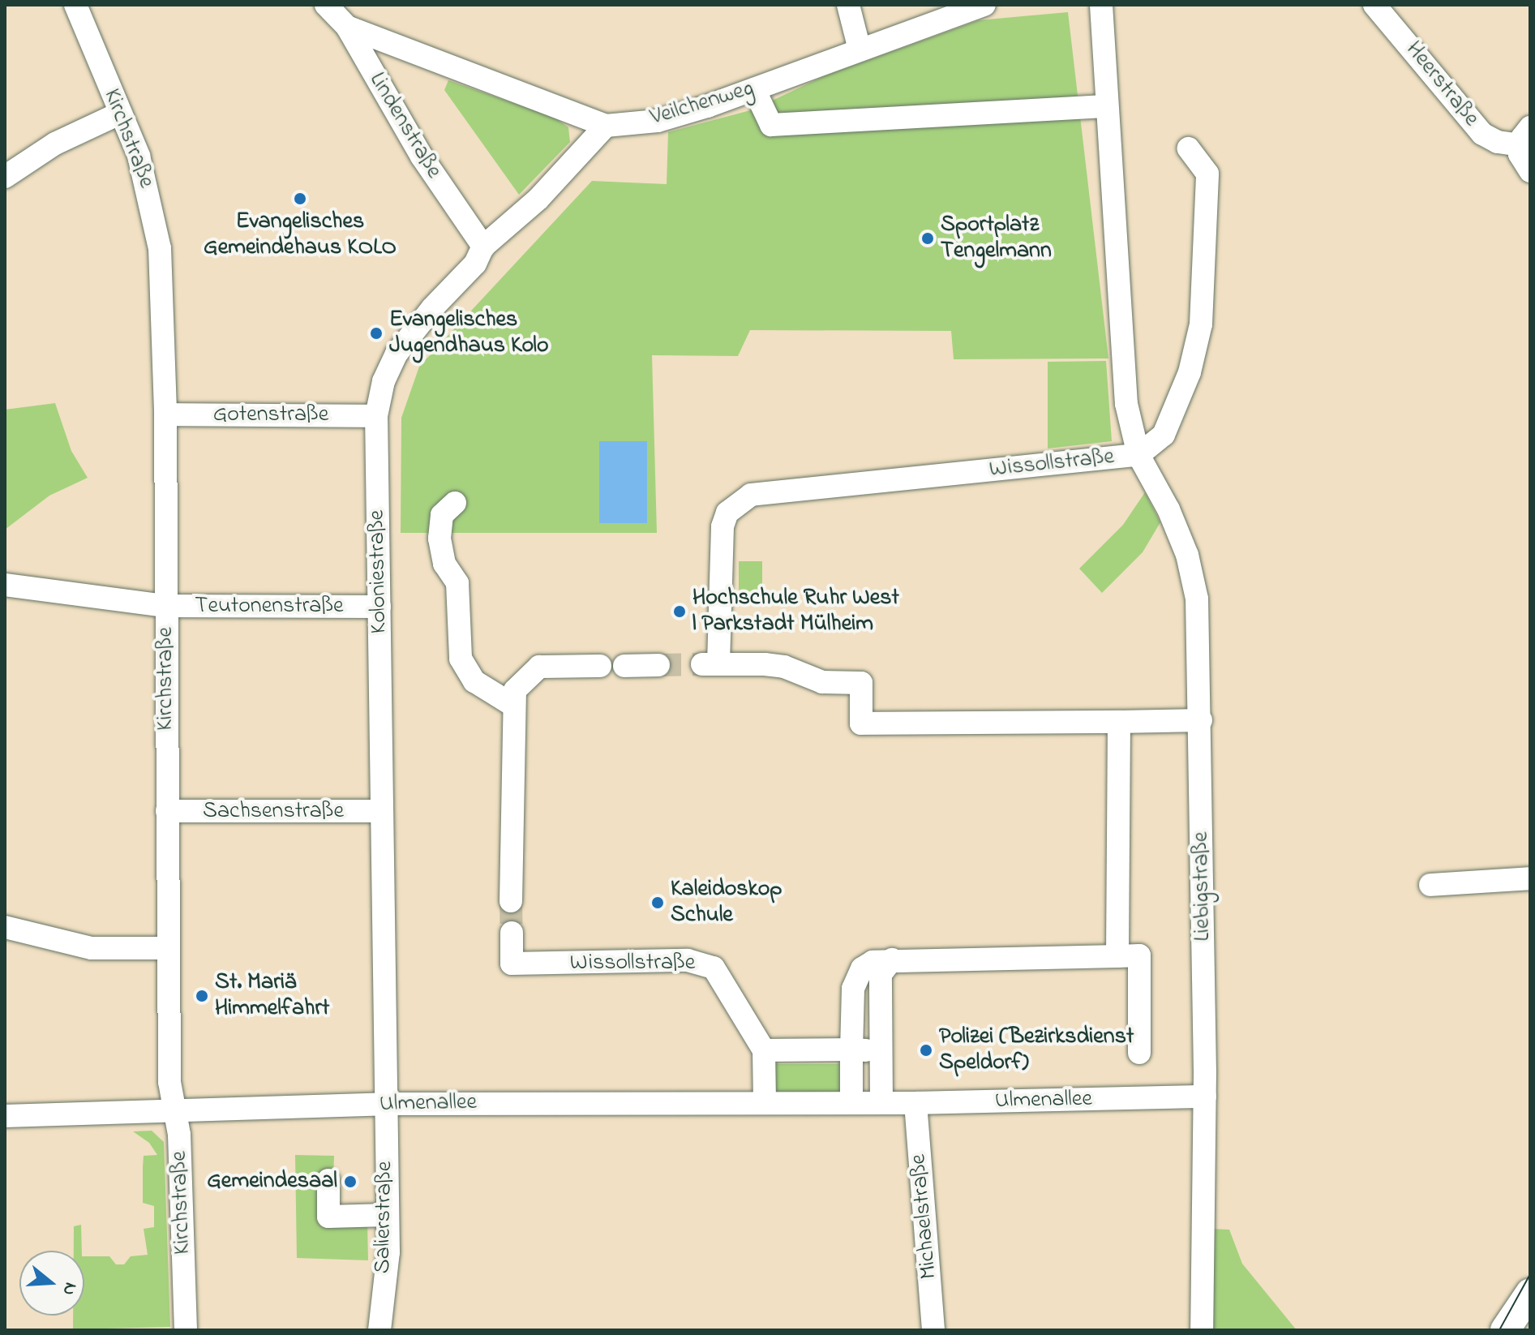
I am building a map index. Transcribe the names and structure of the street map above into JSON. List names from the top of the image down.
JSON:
{
  "streets": {
    "street": [
      "Heerstraße",
      "Veilchenweg",
      "Lindenstraße",
      "Kirchstraße",
      "Gotenstraße",
      "Wissollstraße",
      "Koloniestraße",
      "Teutonenstraße",
      "Sachsenstraße",
      "Liebigstraße",
      "Ulmenallee",
      "Michaelstraße",
      "Salierstraße"
    ]
  },
  "crossings": [
    ["Veilchenweg", "Lindenstraße"],
    ["Veilchenweg", "Koloniestraße"],
    ["Lindenstraße", "Koloniestraße"],
    ["Kirchstraße", "Gotenstraße"],
    ["Kirchstraße", "Teutonenstraße"],
    ["Kirchstraße", "Sachsenstraße"],
    ["Kirchstraße", "Ulmenallee"],
    ["Gotenstraße", "Koloniestraße"],
    ["Wissollstraße", "Liebigstraße"],
    ["Koloniestraße", "Teutonenstraße"],
    ["Koloniestraße", "Sachsenstraße"],
    ["Koloniestraße", "Ulmenallee"],
    ["Koloniestraße", "Salierstraße"],
    ["Liebigstraße", "Ulmenallee"],
    ["Ulmenallee", "Michaelstraße"],
    ["Ulmenallee", "Salierstraße"]
  ],
  "places": [
    "Evangelisches Gemeindehaus KOLO",
    "Sportplatz Tengelmann",
    "Evangelisches Jugendhaus Kolo",
    "Hochschule Ruhr West | Parkstadt Mülheim",
    "Kaleidoskop Schule",
    "St. Mariä Himmelfahrt",
    "Polizei (Bezirksdienst Speldorf)",
    "Gemeindesaal"
  ],
  "north": "right"
}
